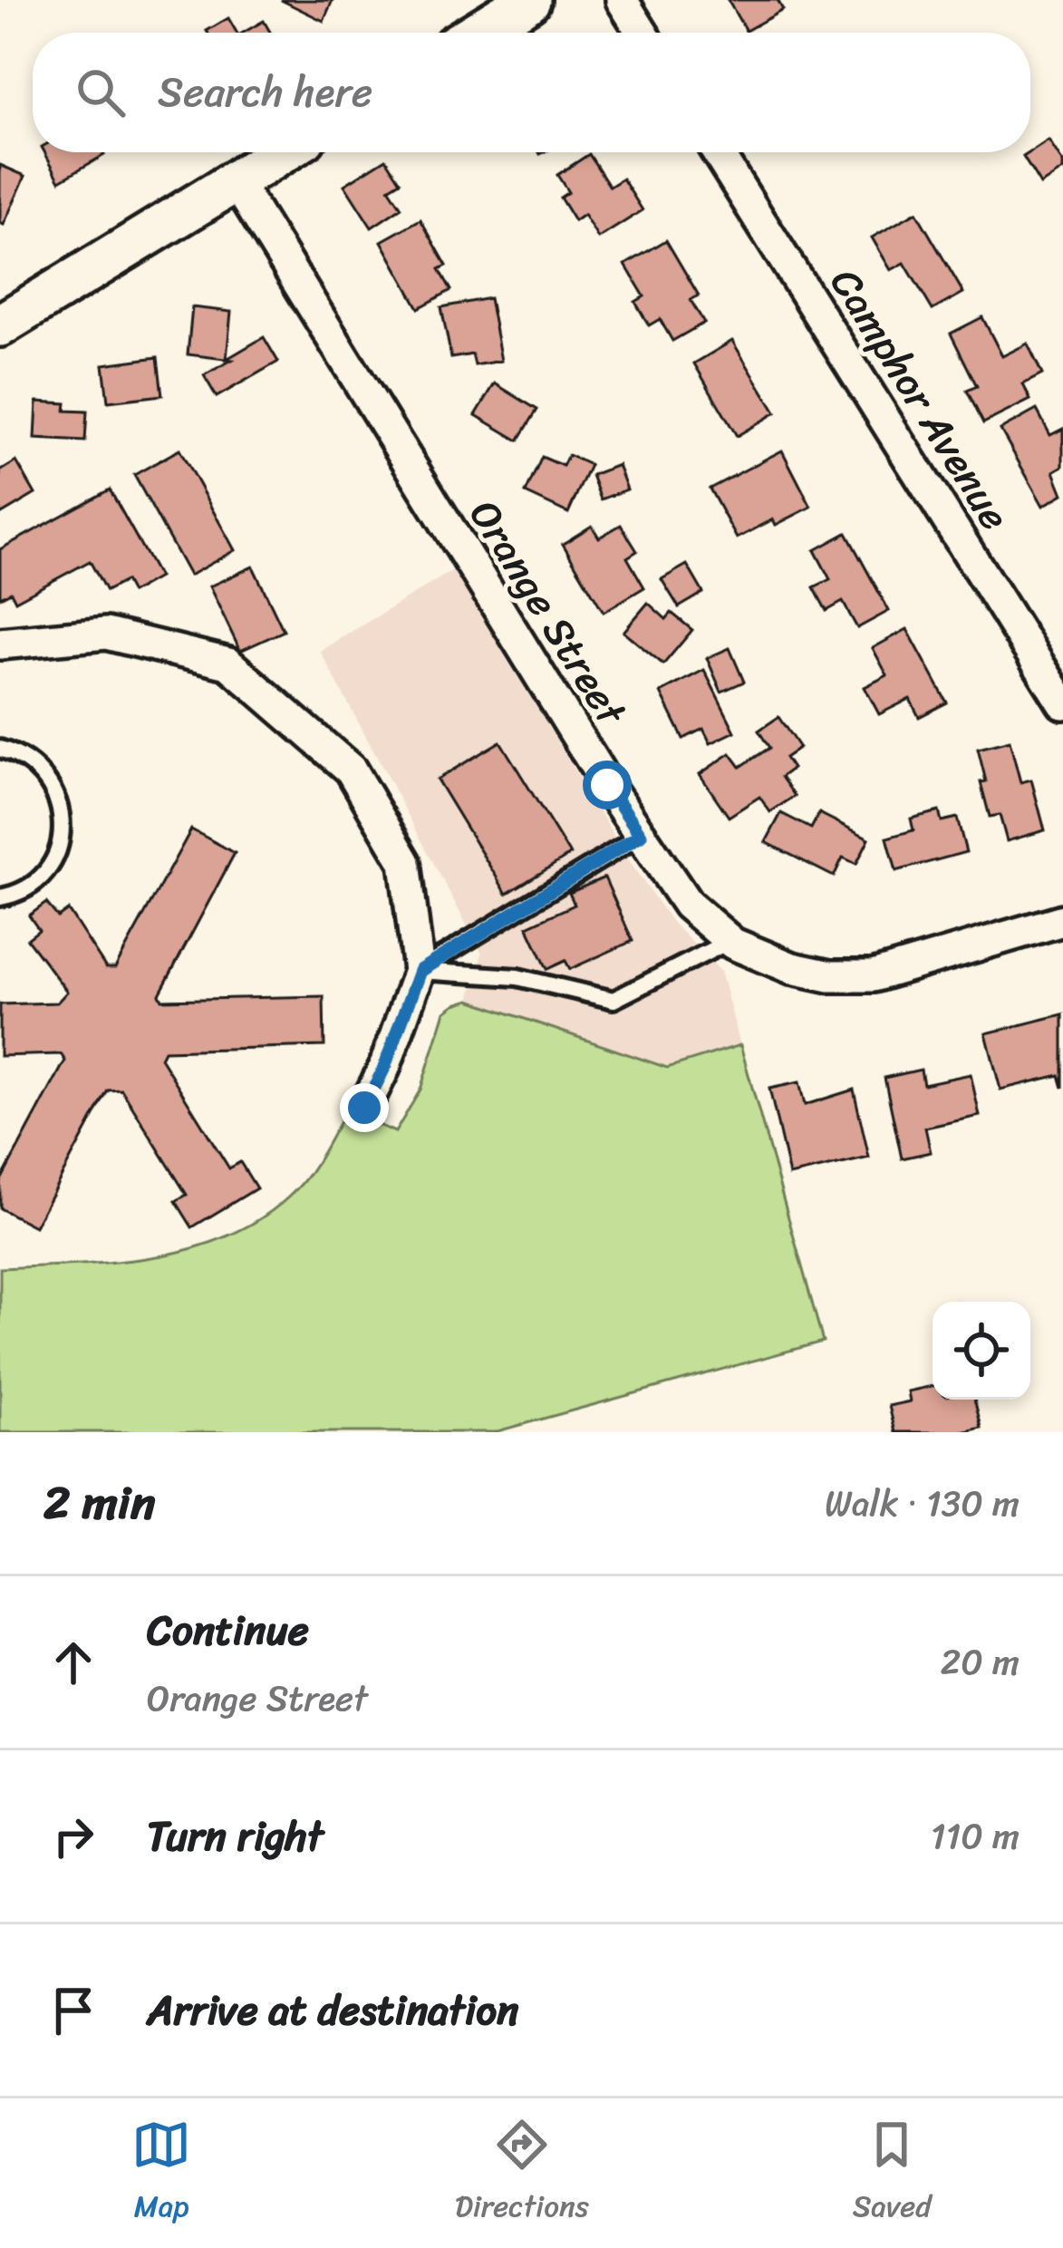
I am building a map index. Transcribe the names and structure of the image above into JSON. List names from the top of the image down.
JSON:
{
  "streets": {
    "street": ["Camphor Avenue", "Orange Street"]
  },
  "page": {
    "search": "Search here",
    "heading": ["2 min", "Walk · 130 m"],
    "list": [
      ["Continue", "Orange Street", "20 m"],
      ["Turn right", "110 m"],
      "Arrive at destination"
    ],
    "nav": ["Map", "Directions", "Saved"]
  }
}
